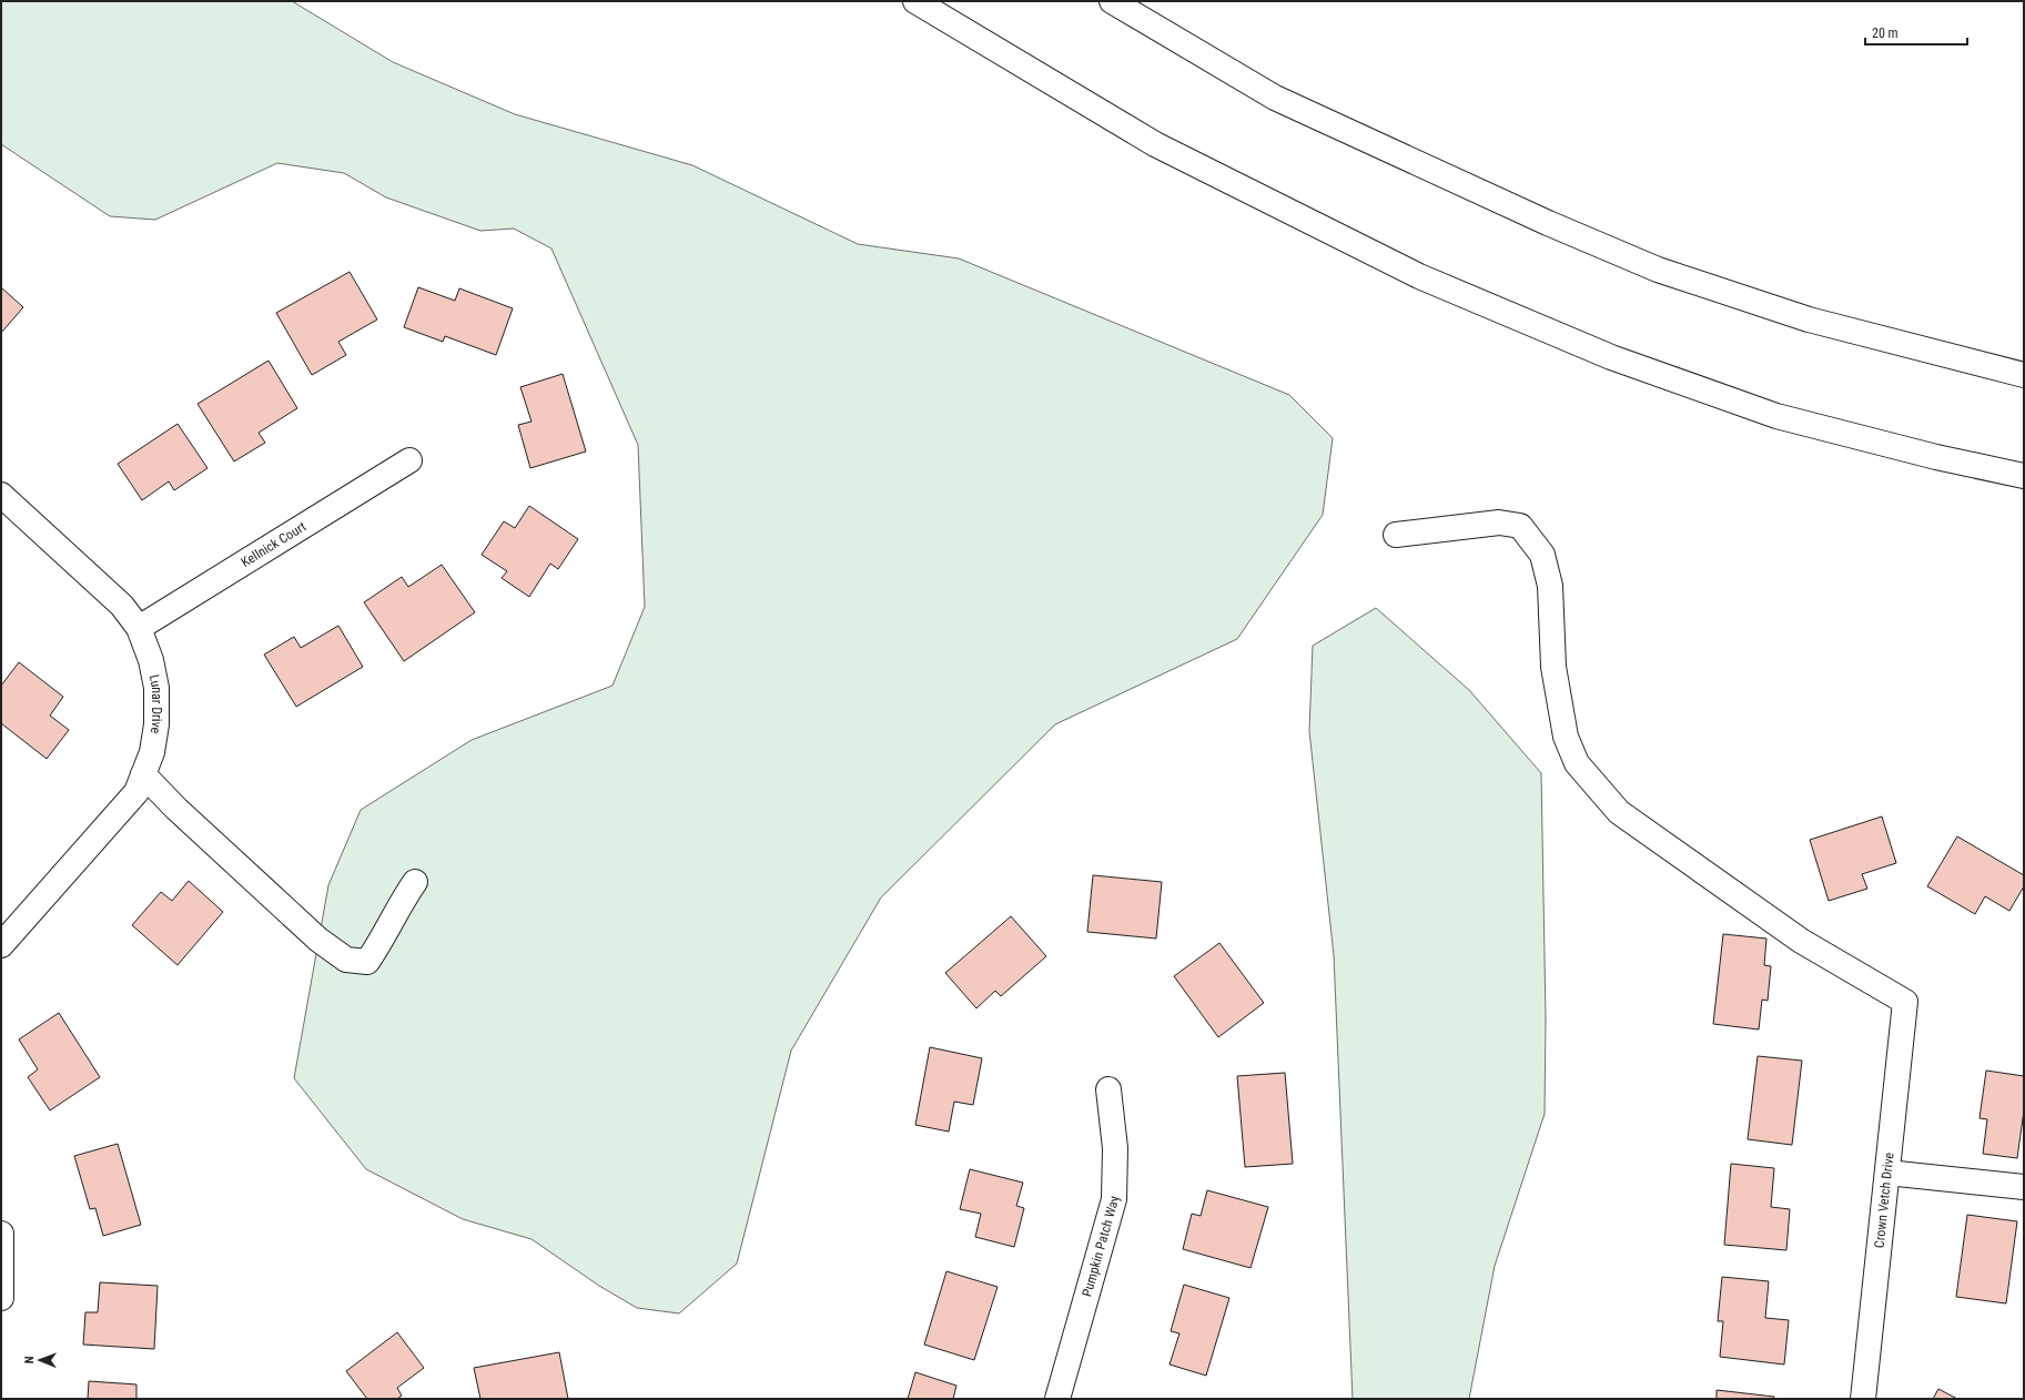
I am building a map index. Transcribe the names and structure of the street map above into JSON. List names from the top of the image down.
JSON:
{
  "streets": {
    "main road": [
      "Kellnick Court",
      "Lunar Drive",
      "Crown Vetch Drive",
      "Pumpkin Patch Way"
    ]
  },
  "crossings": [
    ["Kellnick Court", "Lunar Drive"]
  ],
  "scale_bar": "20 m",
  "north": "left"
}
